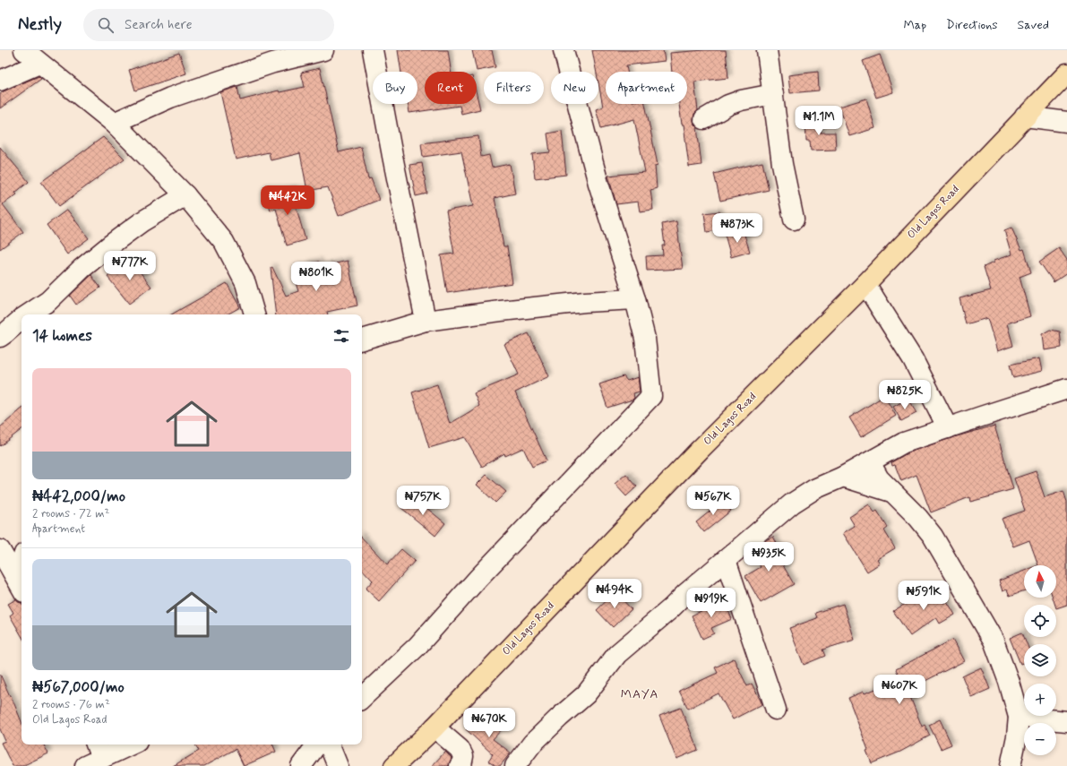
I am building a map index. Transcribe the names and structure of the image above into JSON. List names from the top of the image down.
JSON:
{
  "streets": {
    "main road": ["Old Lagos Road"]
  },
  "districts": ["MAYA"],
  "north": "top",
  "page": {
    "header": "Nestly",
    "search": "Search here",
    "nav": ["Map", "Directions", "Saved"],
    "chip": [
      "Buy",
      "Rent",
      "Filters",
      "New",
      "Apartment"
    ],
    "price": [
      "₦1.1M",
      "₦442K",
      "₦873K",
      "₦777K",
      "₦801K",
      "₦825K",
      "₦757K",
      "₦567K",
      "₦935K",
      "₦494K",
      "₦591K",
      "₦919K",
      "₦607K",
      "₦670K"
    ],
    "heading": "14 homes",
    "list": [
      {
        "name": "₦442,000/mo",
        "note": "2 rooms · 72 m² · Apartment"
      },
      {
        "name": "₦567,000/mo",
        "note": "2 rooms · 76 m² · Old Lagos Road"
      }
    ],
    "map_buttons": ["+", "−"]
  }
}
